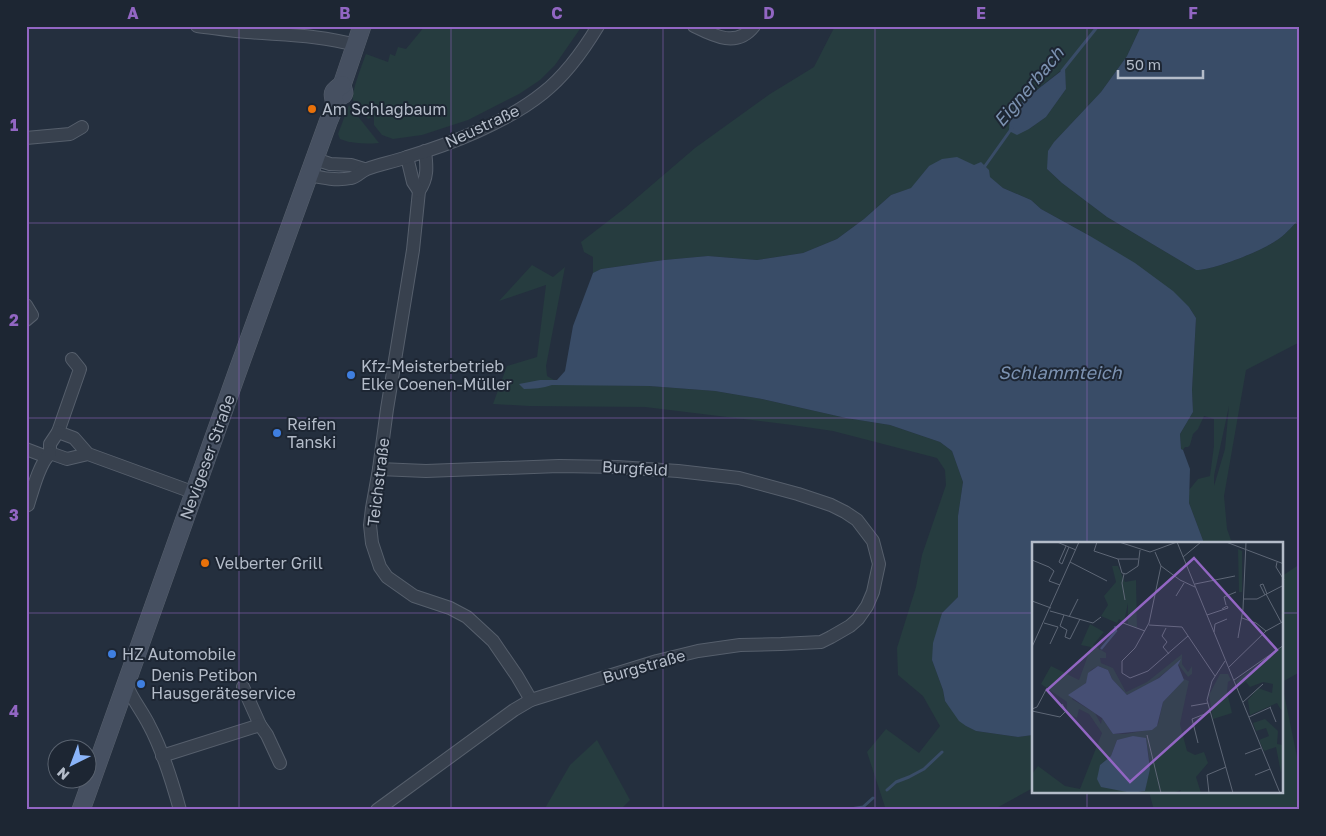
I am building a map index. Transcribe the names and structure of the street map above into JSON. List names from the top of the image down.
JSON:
{
  "streets": {
    "main road": ["Nevigeser Straße"],
    "street": [
      "Neustraße",
      "Burgfeld",
      "Teichstraße",
      "Burgstraße"
    ]
  },
  "crossings": [
    ["Neustraße", "Nevigeser Straße"],
    ["Neustraße", "Teichstraße"],
    ["Burgfeld", "Teichstraße"],
    ["Burgfeld", "Burgstraße"],
    ["Teichstraße", "Burgstraße"]
  ],
  "water": ["Eignerbach", "Schlammteich"],
  "places": [
    "Am Schlagbaum",
    "Kfz-Meisterbetrieb Elke Coenen-Müller",
    "Reifen Tanski",
    "Velberter Grill",
    "HZ Automobile",
    "Denis Petibon Hausgeräteservice"
  ],
  "scale_bar": "50 m",
  "north": "bottom left",
  "grid": {
    "columns": [
      "A",
      "B",
      "C",
      "D",
      "E",
      "F"
    ],
    "rows": [
      "1",
      "2",
      "3",
      "4"
    ]
  }
}
